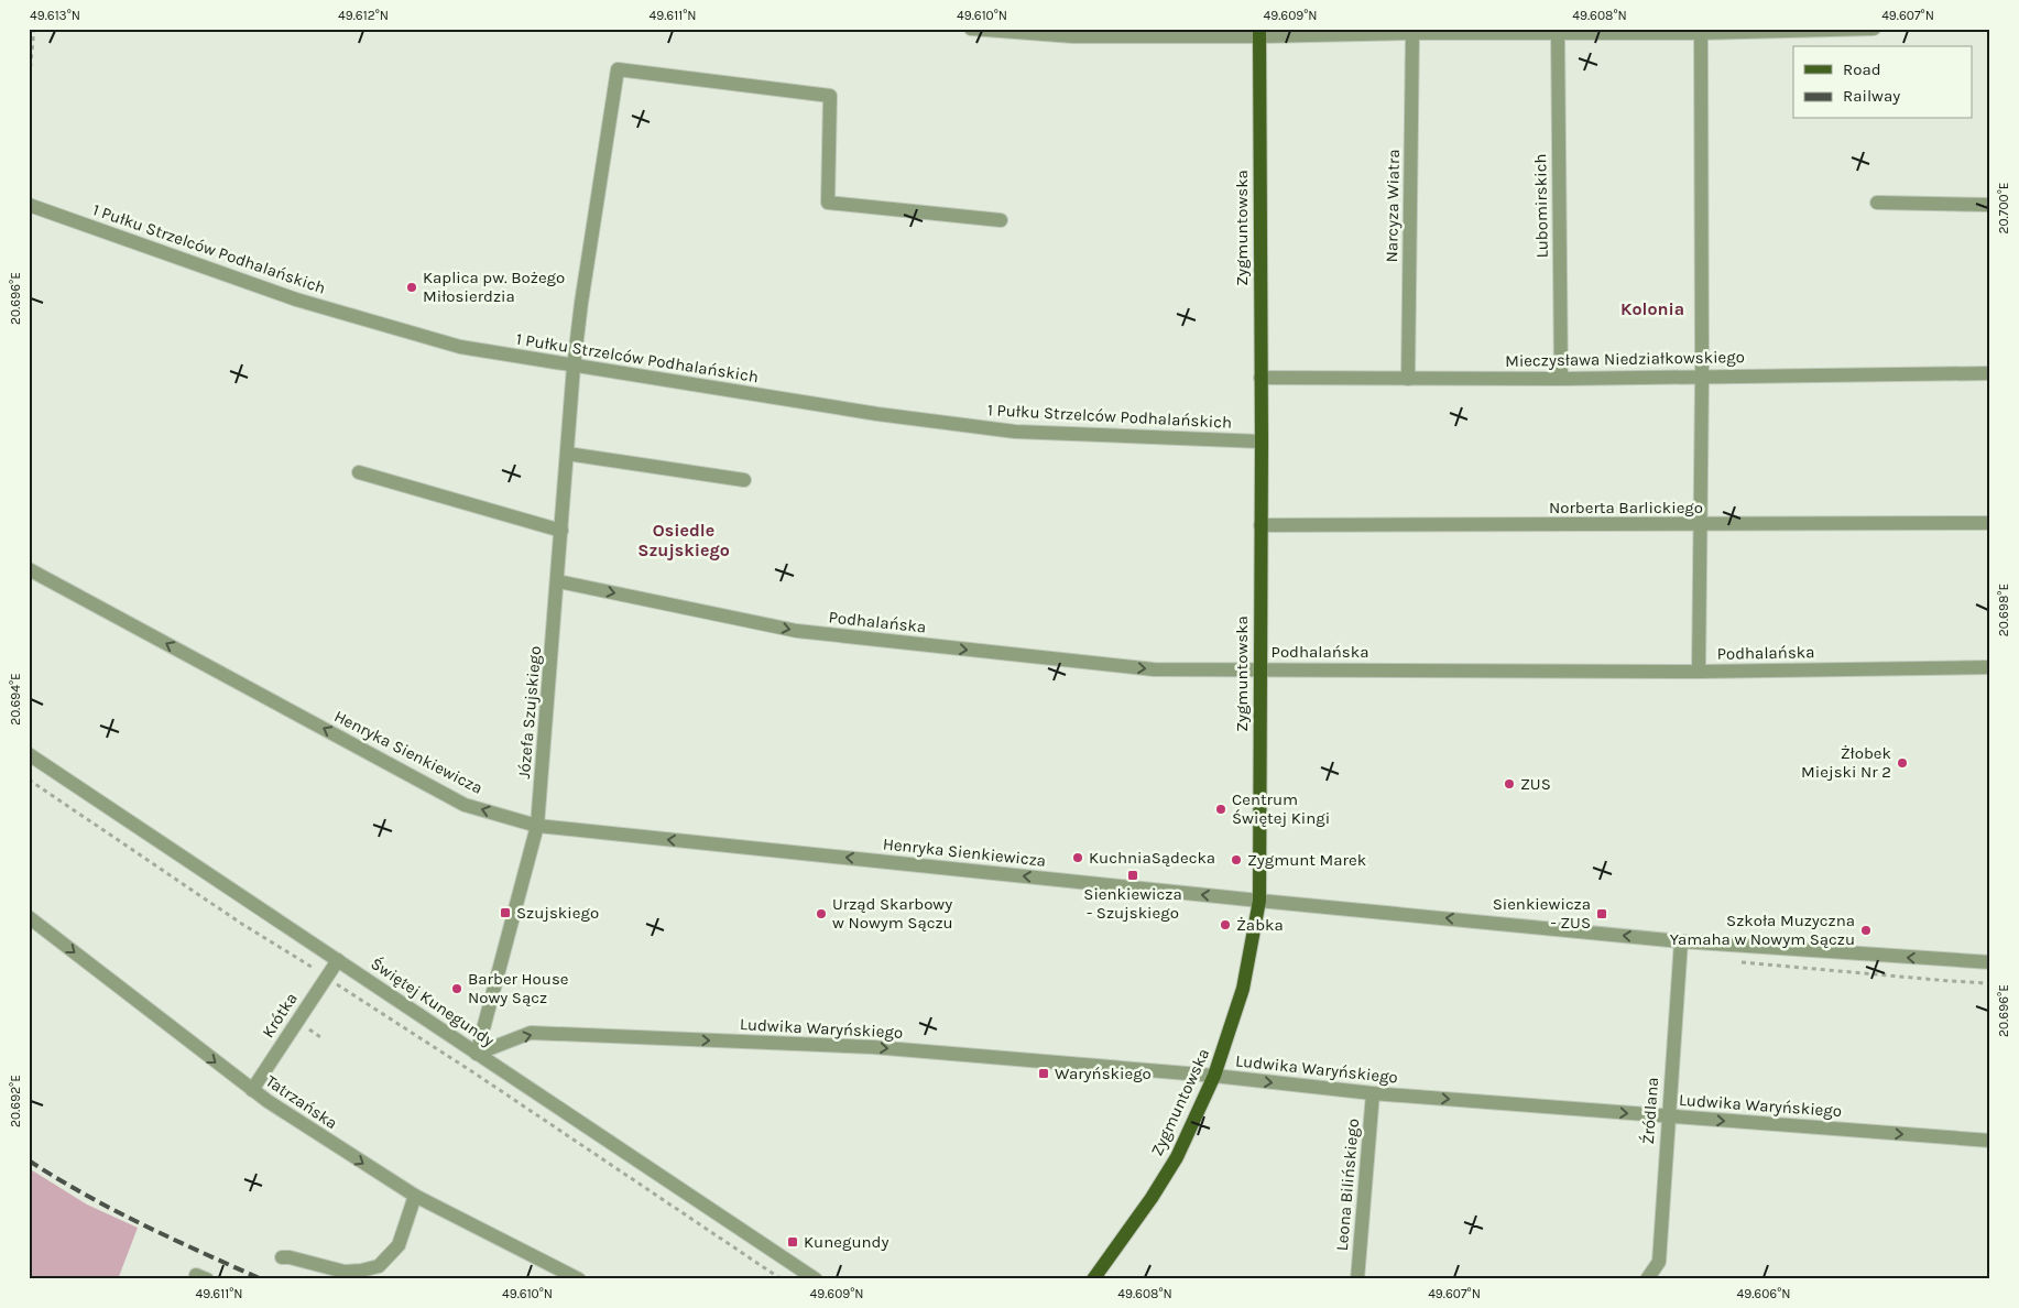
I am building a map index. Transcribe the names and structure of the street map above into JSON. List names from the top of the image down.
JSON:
{
  "streets": {
    "main road": ["Zygmuntowska"],
    "street": [
      "Narcyza Wiatra",
      "Lubomirskich",
      "1 Pułku Strzelców Podhalańskich",
      "Mieczysława Niedziałkowskiego",
      "Norberta Barlickiego",
      "Podhalańska",
      "Józefa Szujskiego",
      "Henryka Sienkiewicza",
      "Świętej Kunegundy",
      "Krótka",
      "Ludwika Waryńskiego",
      "Tatrzańska",
      "Źródlana",
      "Leona Bilińskiego"
    ]
  },
  "crossings": [
    ["Narcyza Wiatra", "Mieczysława Niedziałkowskiego"],
    ["Lubomirskich", "Mieczysława Niedziałkowskiego"],
    ["Zygmuntowska", "1 Pułku Strzelców Podhalańskich"],
    ["Zygmuntowska", "Mieczysława Niedziałkowskiego"],
    ["Zygmuntowska", "Norberta Barlickiego"],
    ["Zygmuntowska", "Podhalańska"],
    ["Zygmuntowska", "Henryka Sienkiewicza"],
    ["Zygmuntowska", "Ludwika Waryńskiego"],
    ["1 Pułku Strzelców Podhalańskich", "Józefa Szujskiego"],
    ["Podhalańska", "Józefa Szujskiego"],
    ["Józefa Szujskiego", "Henryka Sienkiewicza"],
    ["Józefa Szujskiego", "Świętej Kunegundy"],
    ["Józefa Szujskiego", "Ludwika Waryńskiego"],
    ["Henryka Sienkiewicza", "Źródlana"],
    ["Świętej Kunegundy", "Krótka"],
    ["Świętej Kunegundy", "Ludwika Waryńskiego"],
    ["Krótka", "Tatrzańska"],
    ["Ludwika Waryńskiego", "Źródlana"],
    ["Ludwika Waryńskiego", "Leona Bilińskiego"]
  ],
  "one_way": [
    "Podhalańska",
    "Henryka Sienkiewicza",
    "Ludwika Waryńskiego",
    "Tatrzańska"
  ],
  "districts": ["Kolonia", "Osiedle Szujskiego"],
  "places": {
    "other": [
      "Kaplica pw. Bożego Miłosierdzia",
      "Żłobek Miejski Nr 2",
      "ZUS",
      "Centrum Świętej Kingi",
      "KuchniaSądecka",
      "Zygmunt Marek",
      "Urząd Skarbowy w Nowym Sączu",
      "Żabka",
      "Szkoła Muzyczna Yamaha w Nowym Sączu",
      "Barber House Nowy Sącz"
    ],
    "transit": [
      "Sienkiewicza - Szujskiego",
      "Szujskiego",
      "Sienkiewicza - ZUS",
      "Waryńskiego",
      "Kunegundy"
    ]
  },
  "legend": ["Road", "Railway"],
  "coordinates": [
    "49.613°N",
    "49.612°N",
    "49.611°N",
    "49.610°N",
    "49.609°N",
    "49.608°N",
    "49.607°N",
    "20.700°E",
    "20.696°E",
    "20.698°E",
    "20.694°E",
    "20.692°E",
    "49.606°N"
  ]
}
